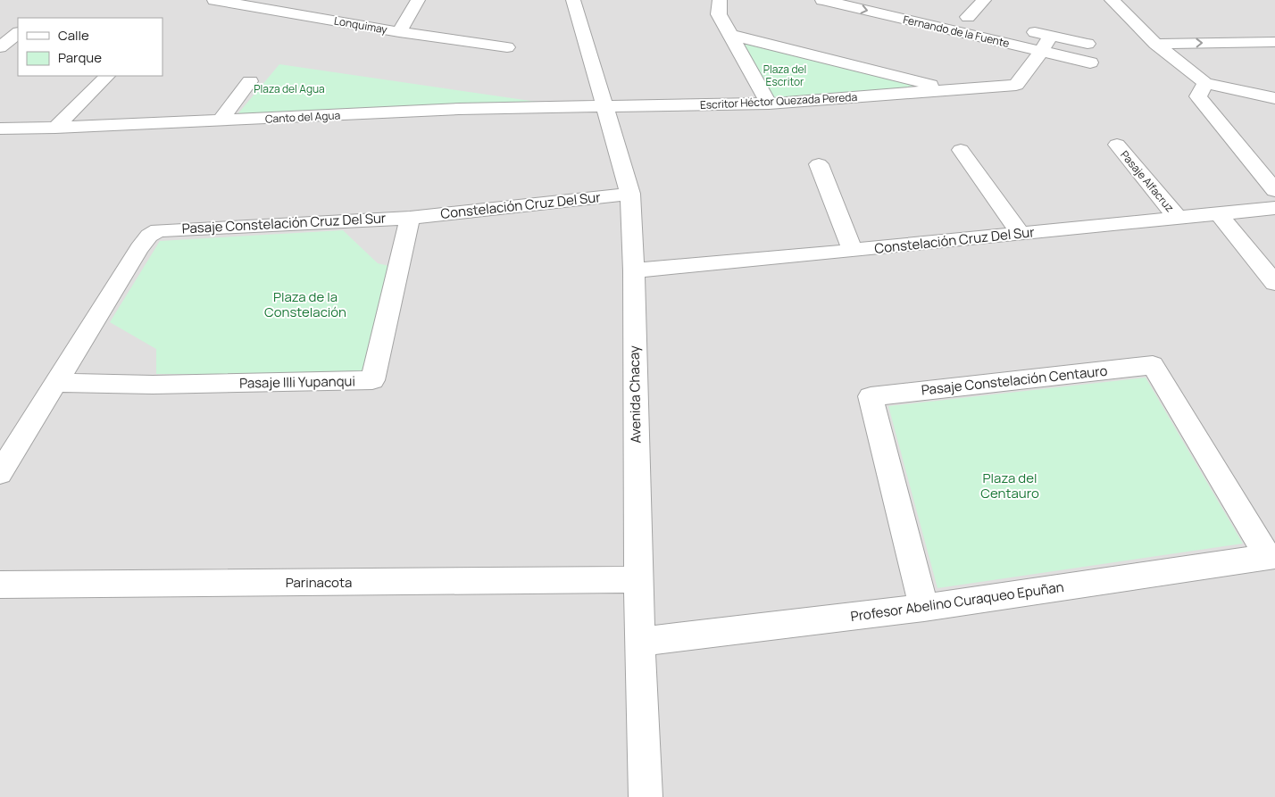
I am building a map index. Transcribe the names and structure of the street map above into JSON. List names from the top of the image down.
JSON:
{
  "streets": {
    "street": [
      "Lonquimay",
      "Fernando de la Fuente",
      "Escritor Héctor Quezada Pereda",
      "Canto del Agua",
      "Pasaje Alfacruz",
      "Constelación Cruz Del Sur",
      "Pasaje Constelación Cruz Del Sur",
      "Pasaje Constelación Centauro",
      "Pasaje Illi Yupanqui",
      "Avenida Chacay",
      "Parinacota",
      "Profesor Abelino Curaqueo Epuñan"
    ]
  },
  "crossings": [
    ["Fernando de la Fuente", "Escritor Héctor Quezada Pereda"],
    ["Escritor Héctor Quezada Pereda", "Canto del Agua"],
    ["Escritor Héctor Quezada Pereda", "Avenida Chacay"],
    ["Canto del Agua", "Avenida Chacay"],
    ["Pasaje Alfacruz", "Constelación Cruz Del Sur"],
    ["Constelación Cruz Del Sur", "Pasaje Constelación Cruz Del Sur"],
    ["Constelación Cruz Del Sur", "Pasaje Illi Yupanqui"],
    ["Constelación Cruz Del Sur", "Avenida Chacay"],
    ["Pasaje Constelación Cruz Del Sur", "Pasaje Illi Yupanqui"],
    ["Pasaje Constelación Centauro", "Profesor Abelino Curaqueo Epuñan"],
    ["Avenida Chacay", "Parinacota"],
    ["Avenida Chacay", "Profesor Abelino Curaqueo Epuñan"]
  ],
  "parks": [
    "Plaza del Escritor",
    "Plaza del Agua",
    "Plaza de la Constelación",
    "Plaza del Centauro"
  ],
  "legend": ["Calle", "Parque"]
}
